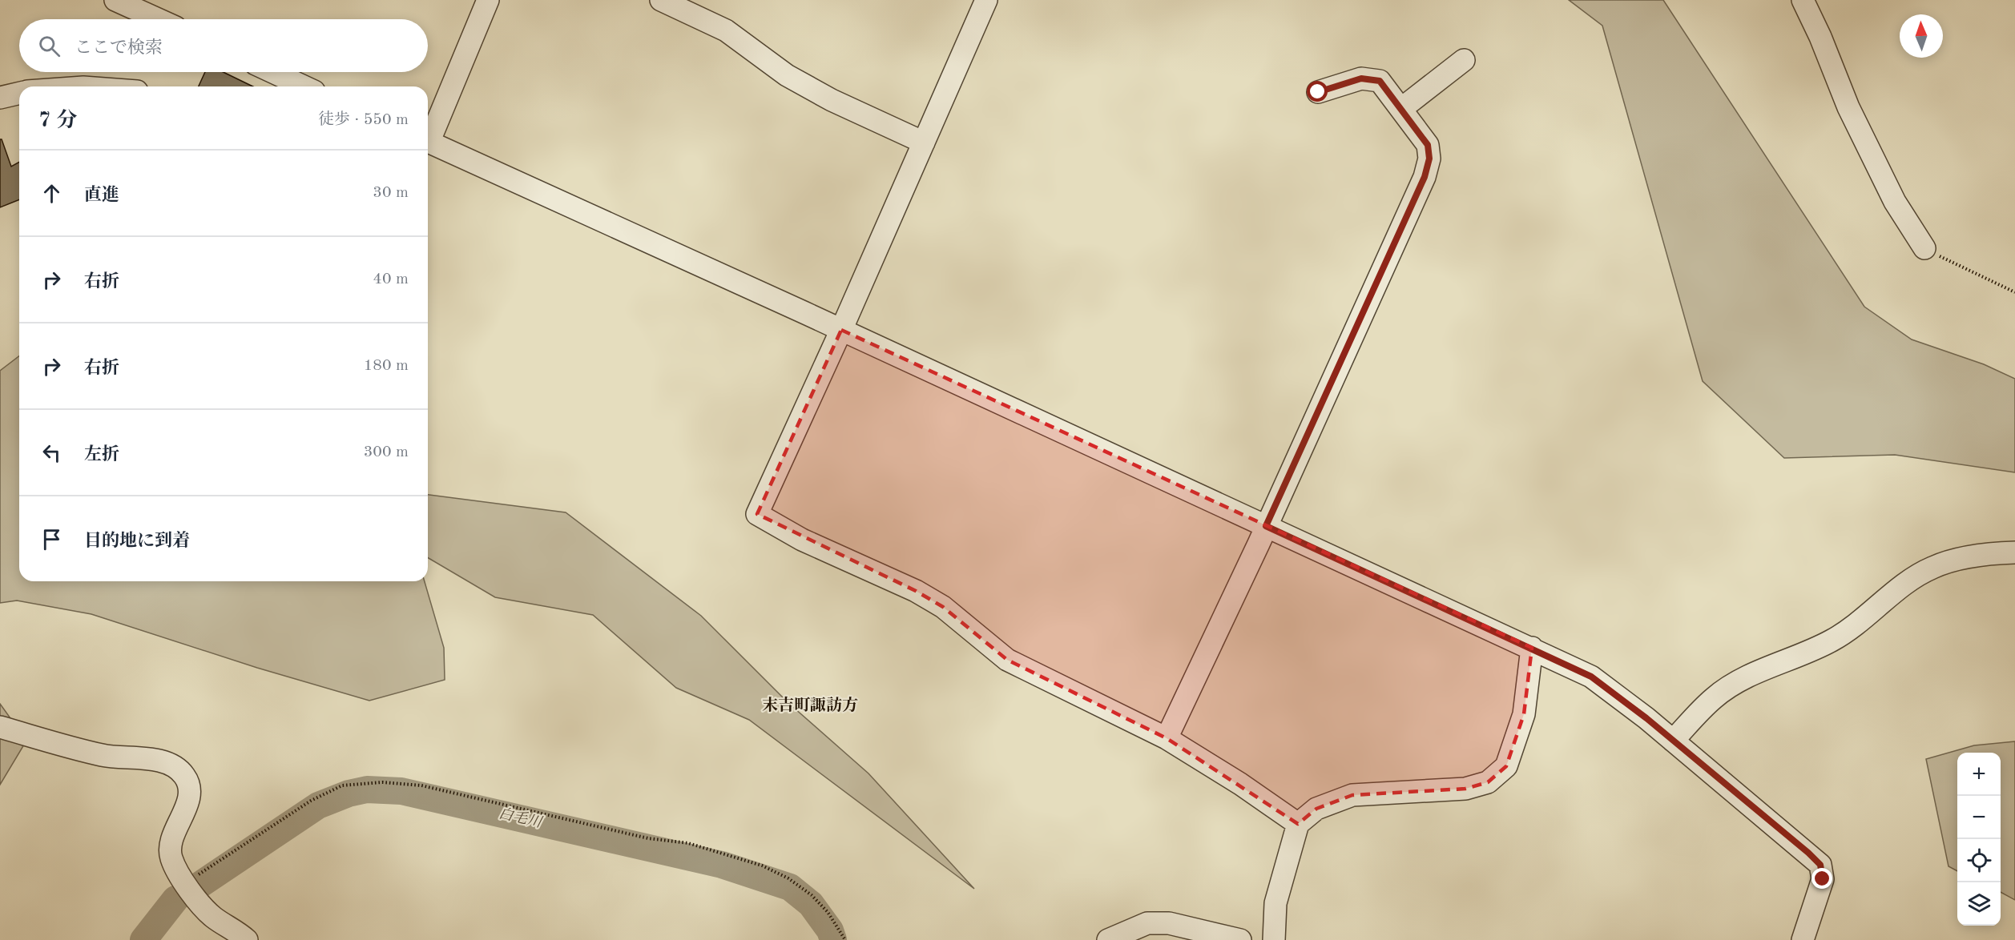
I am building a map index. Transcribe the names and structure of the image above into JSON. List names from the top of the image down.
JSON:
{
  "districts": ["末吉町諏訪方"],
  "water": ["白毛川"],
  "north": "top",
  "page": {
    "search": "ここで検索",
    "heading": ["7 分", "徒歩 · 550 m"],
    "list": [
      ["直進", "30 m"],
      ["右折", "40 m"],
      ["右折", "180 m"],
      ["左折", "300 m"],
      "目的地に到着"
    ],
    "map_buttons": ["+", "−"]
  }
}
